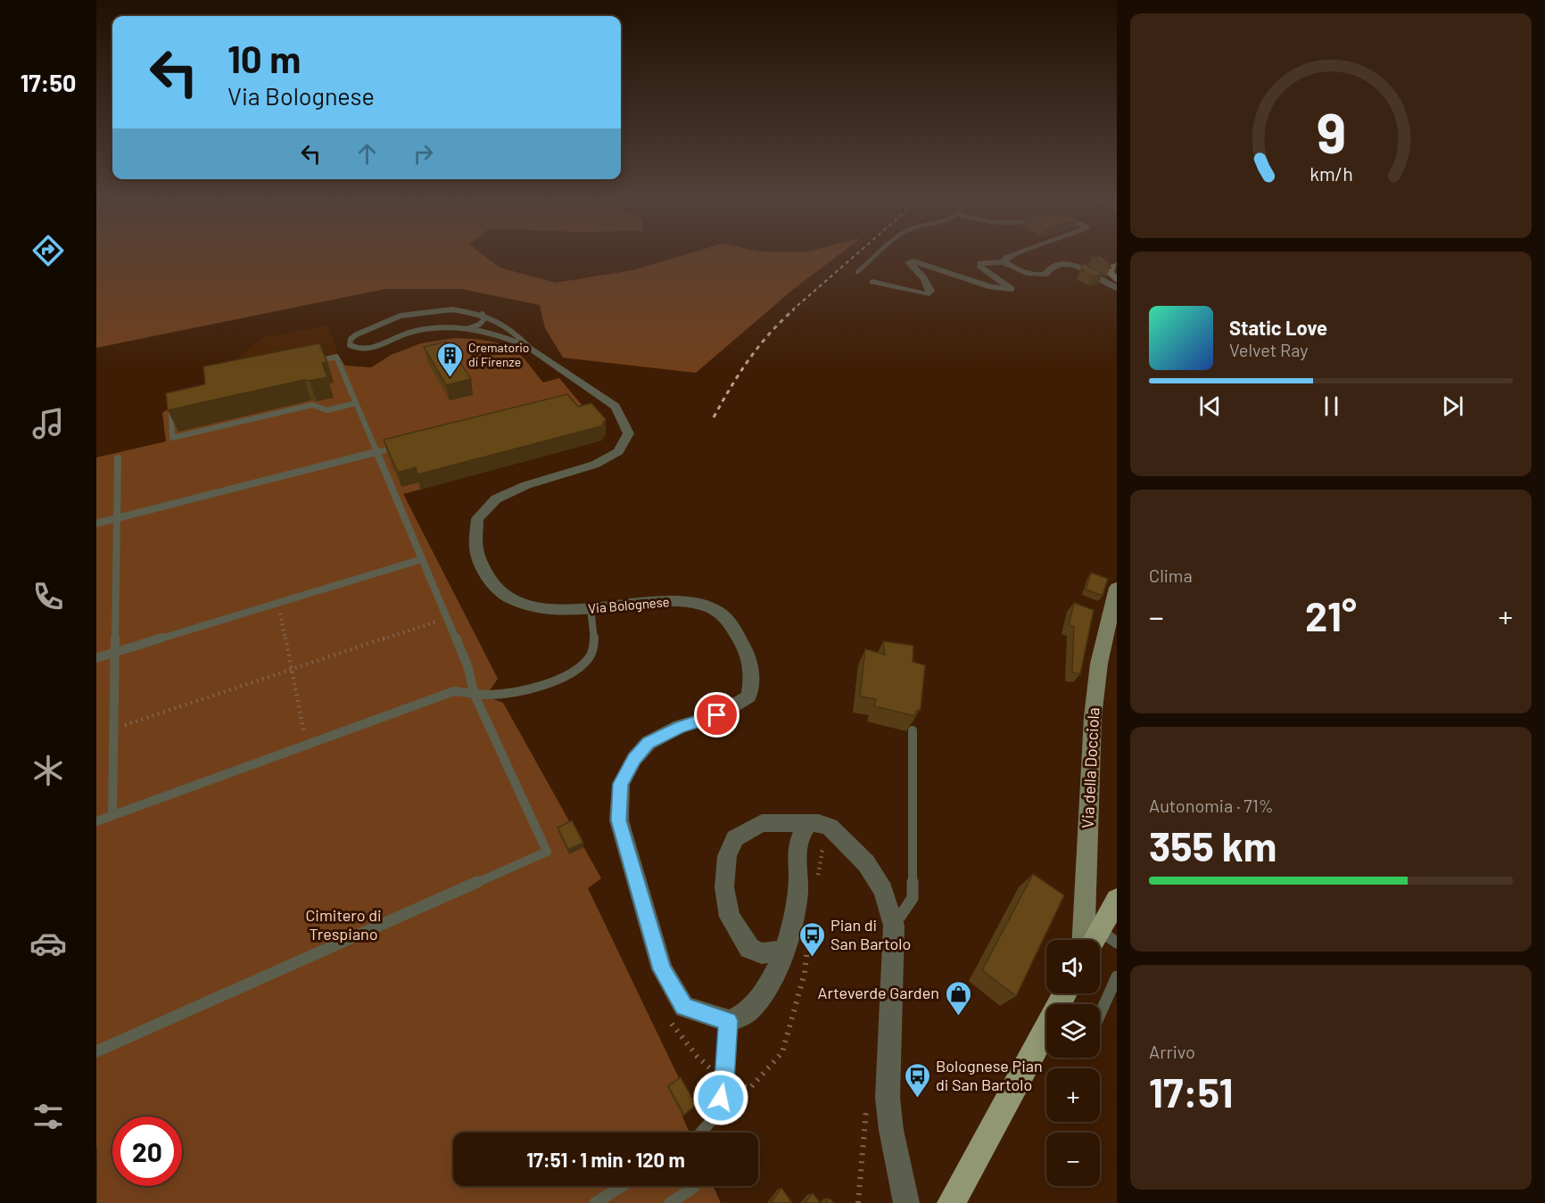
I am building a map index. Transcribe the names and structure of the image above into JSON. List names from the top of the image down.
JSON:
{
  "streets": {
    "street": ["Via Bolognese", "Via della Docciola"]
  },
  "parks": ["Cimitero di Trespiano"],
  "places": {
    "building": ["Crematorio di Firenze"],
    "bus stop": ["Pian di San Bartolo", "Bolognese Pian di San Bartolo"],
    "shop": ["Arteverde Garden"]
  },
  "page": {
    "tabs": "17:50",
    "turn": ["10 m", "Via Bolognese"],
    "song": ["Static Love", "Velvet Ray"],
    "tile": [
      "Clima",
      ["Autonomia · 71%", "355 km"],
      ["Arrivo", "17:51"]
    ],
    "heat": ["−", "21°", "+"],
    "map_buttons": ["+", "−"],
    "limit": "20",
    "trip": "17:51 · 1 min · 120 m",
    "gauge": ["9", "km/h"]
  }
}
